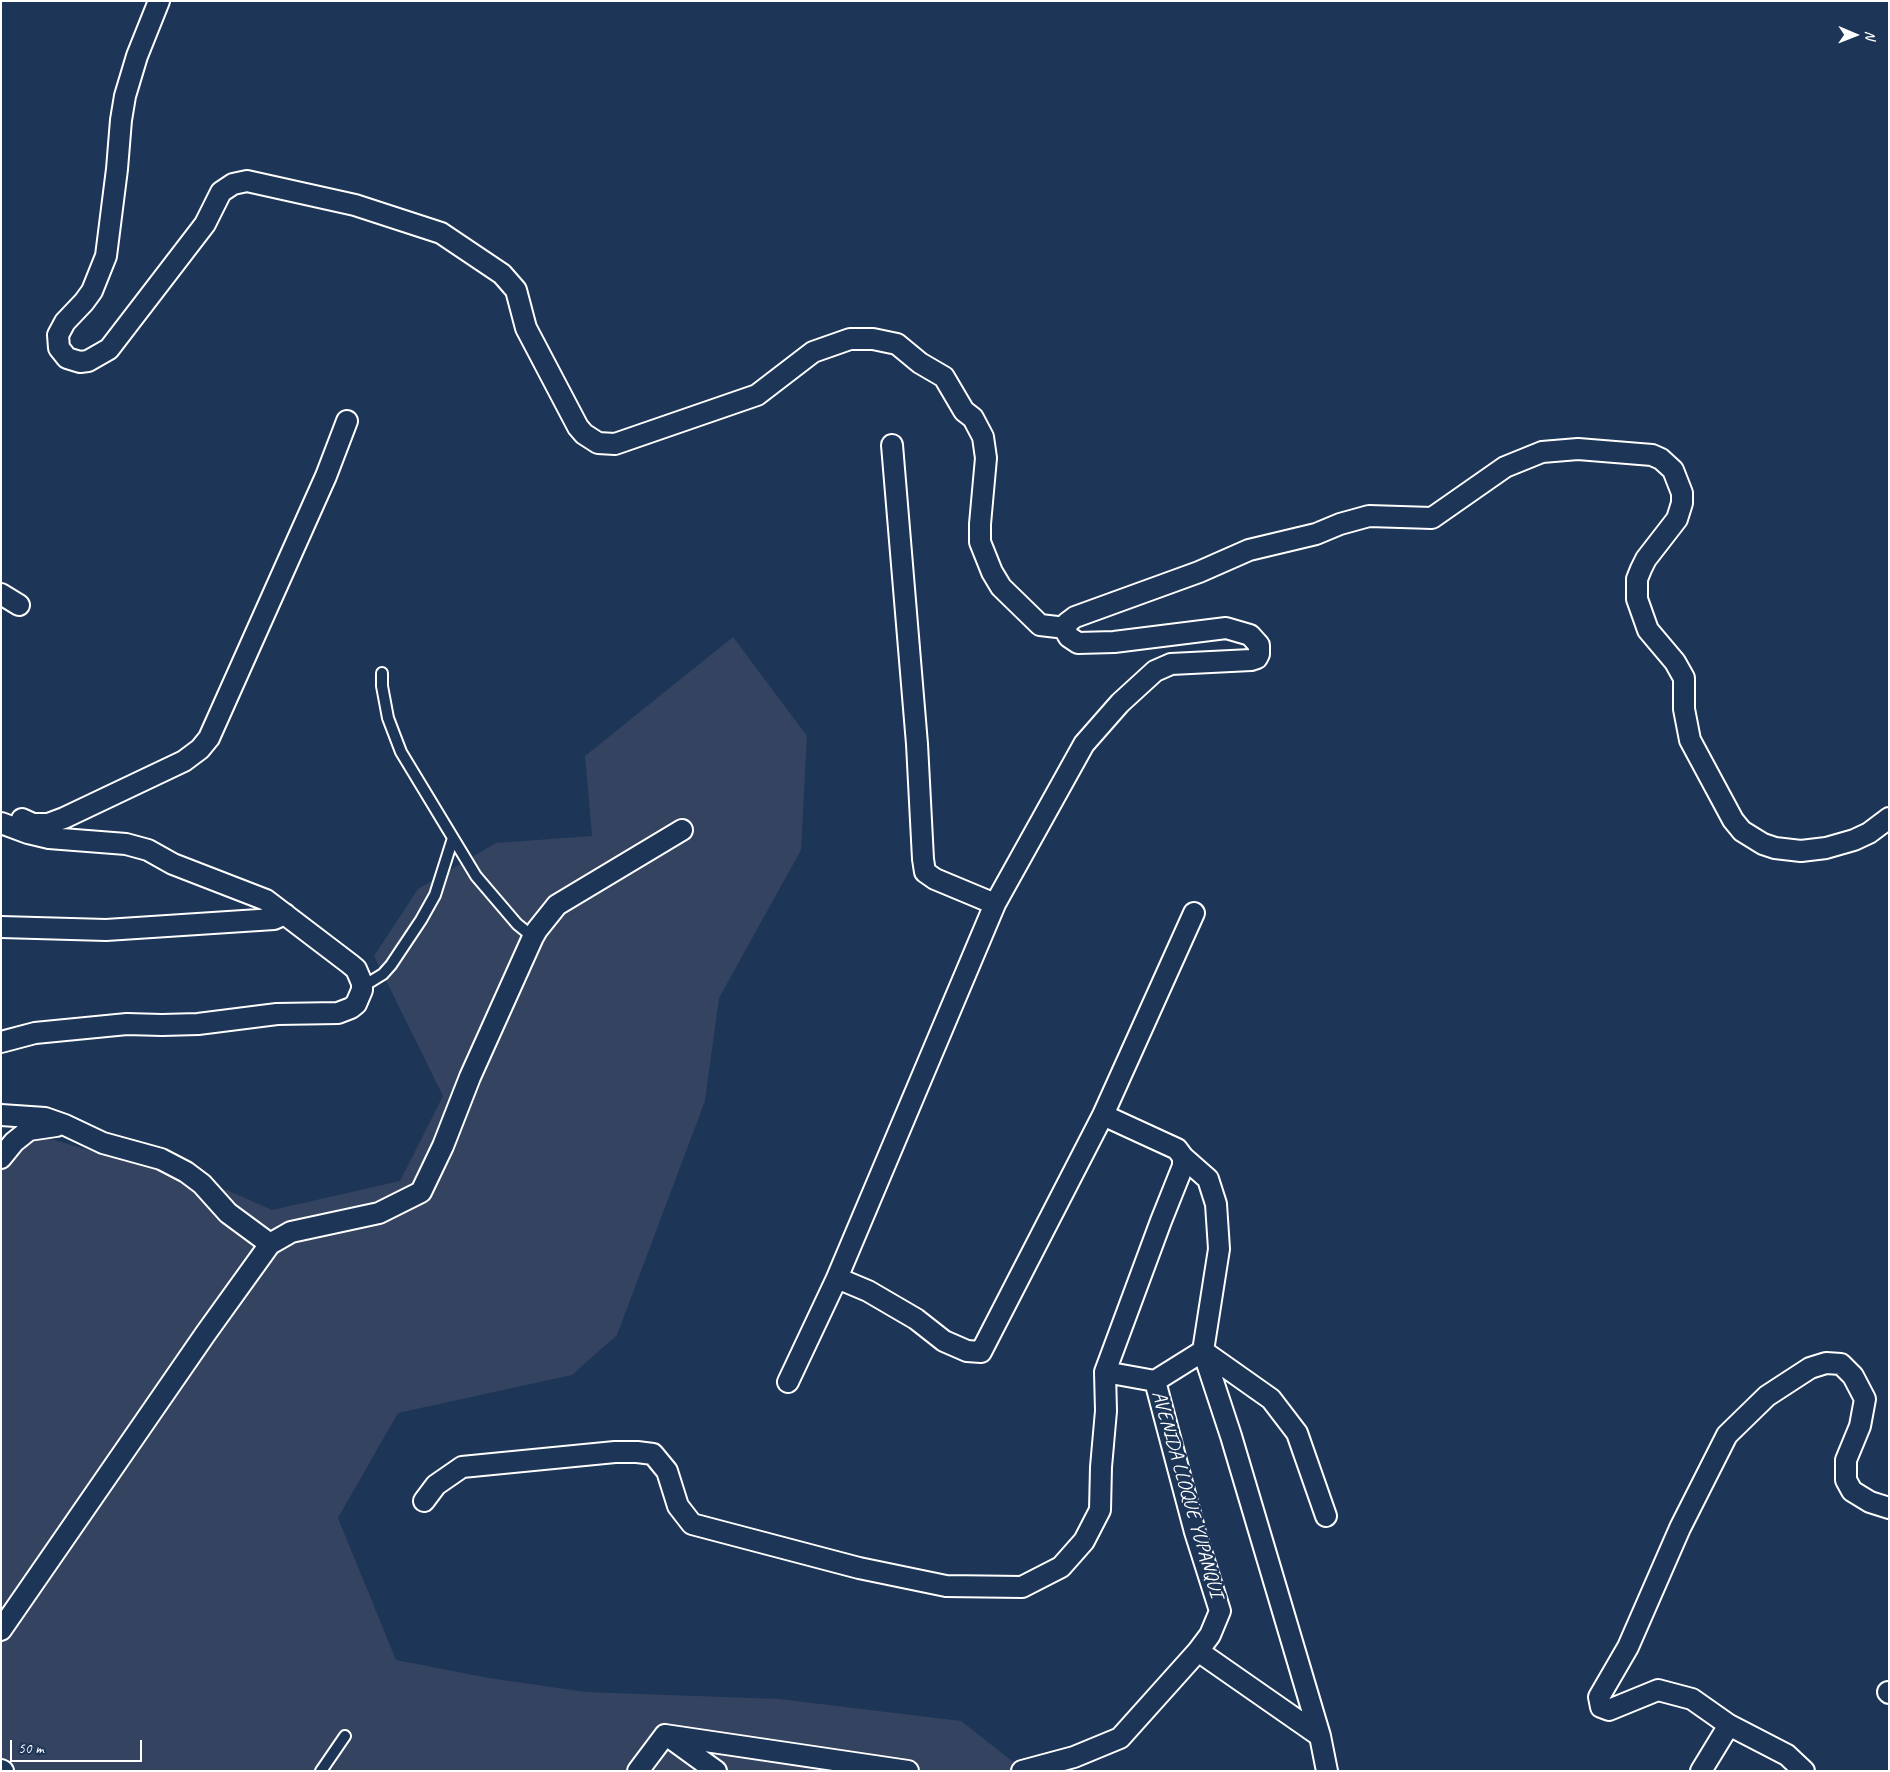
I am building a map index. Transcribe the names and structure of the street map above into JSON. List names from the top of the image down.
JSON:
{
  "streets": {
    "street": ["AVENIDA LLOQUE YUPANQUI"]
  },
  "scale_bar": "50 m",
  "north": "right"
}
